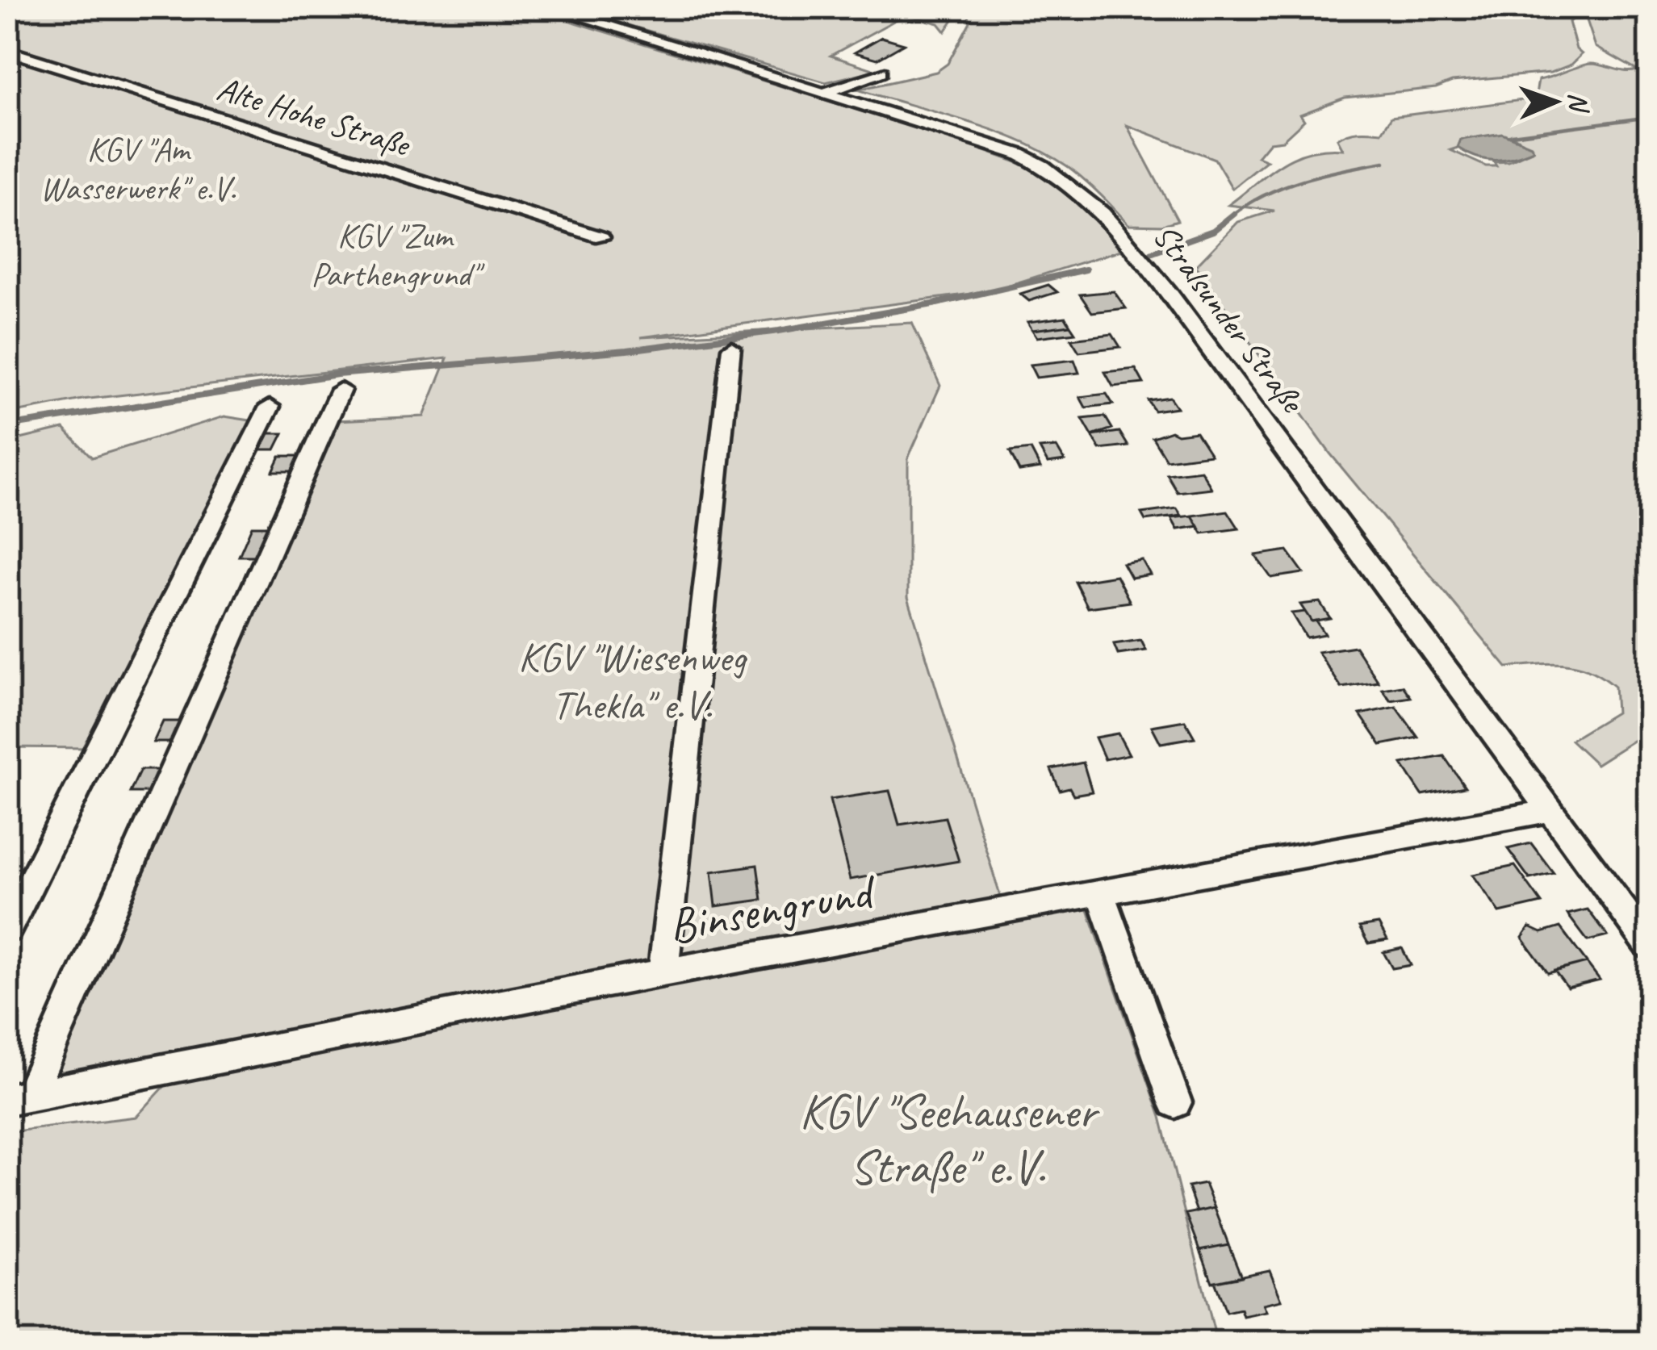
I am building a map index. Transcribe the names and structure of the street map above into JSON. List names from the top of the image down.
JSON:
{
  "streets": {
    "street": ["Alte Hohe Straße", "Stralsunder Straße", "Binsengrund"]
  },
  "crossings": [
    ["Stralsunder Straße", "Binsengrund"]
  ],
  "parks": [
    "KGV \"Am Wasserwerk\" e.V.",
    "KGV \"Zum Parthengrund\"",
    "KGV \"Wiesenweg Thekla\" e.V.",
    "KGV \"Seehausener Straße\" e.V."
  ],
  "north": "right"
}
